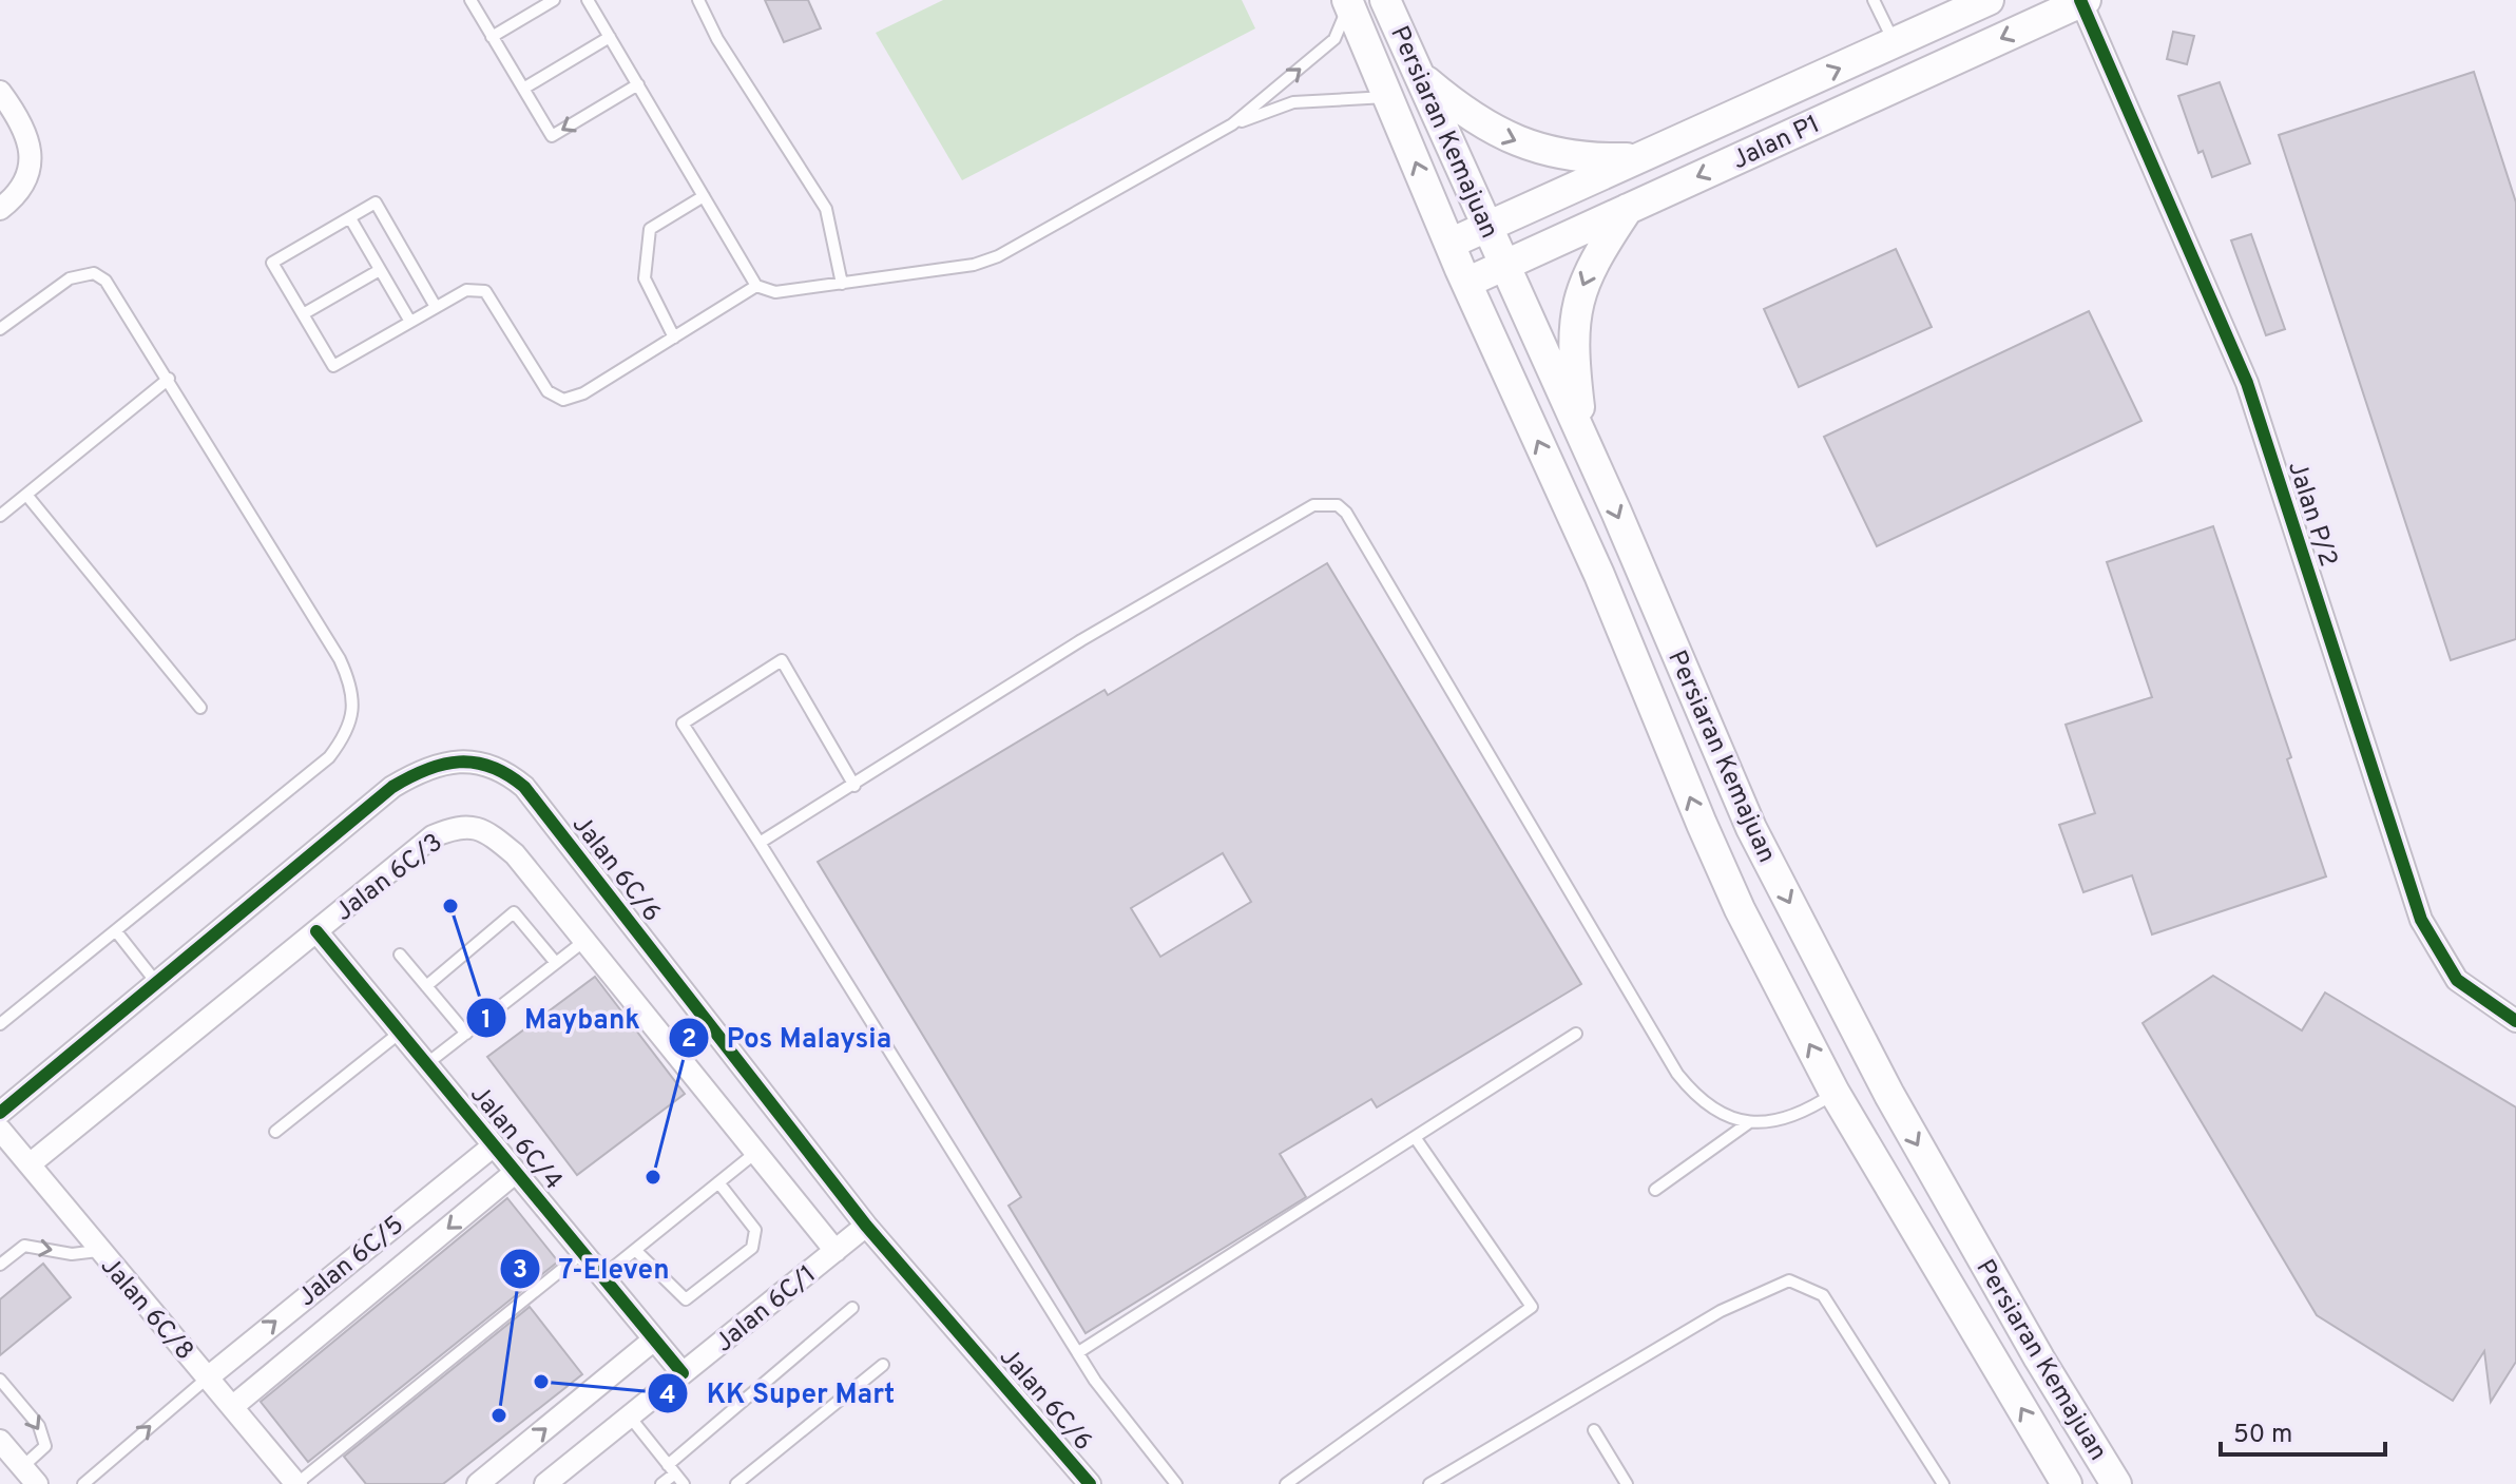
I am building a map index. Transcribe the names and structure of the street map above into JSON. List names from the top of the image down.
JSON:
{
  "streets": {
    "main road": ["Persiaran Kemajuan", "Jalan P1"],
    "street": [
      "Jalan P/2",
      "Jalan 6C/6",
      "Jalan 6C/3",
      "Jalan 6C/4",
      "Jalan 6C/5",
      "Jalan 6C/8",
      "Jalan 6C/1"
    ]
  },
  "crossings": [
    ["Persiaran Kemajuan", "Jalan P1"],
    ["Jalan P1", "Jalan P/2"],
    ["Jalan 6C/6", "Jalan 6C/1"],
    ["Jalan 6C/3", "Jalan 6C/4"],
    ["Jalan 6C/3", "Jalan 6C/8"],
    ["Jalan 6C/3", "Jalan 6C/1"],
    ["Jalan 6C/4", "Jalan 6C/5"],
    ["Jalan 6C/4", "Jalan 6C/1"],
    ["Jalan 6C/5", "Jalan 6C/8"]
  ],
  "places": [
    "Maybank",
    "Pos Malaysia",
    "KK Super Mart",
    "7-Eleven"
  ],
  "scale_bar": "50 m"
}
